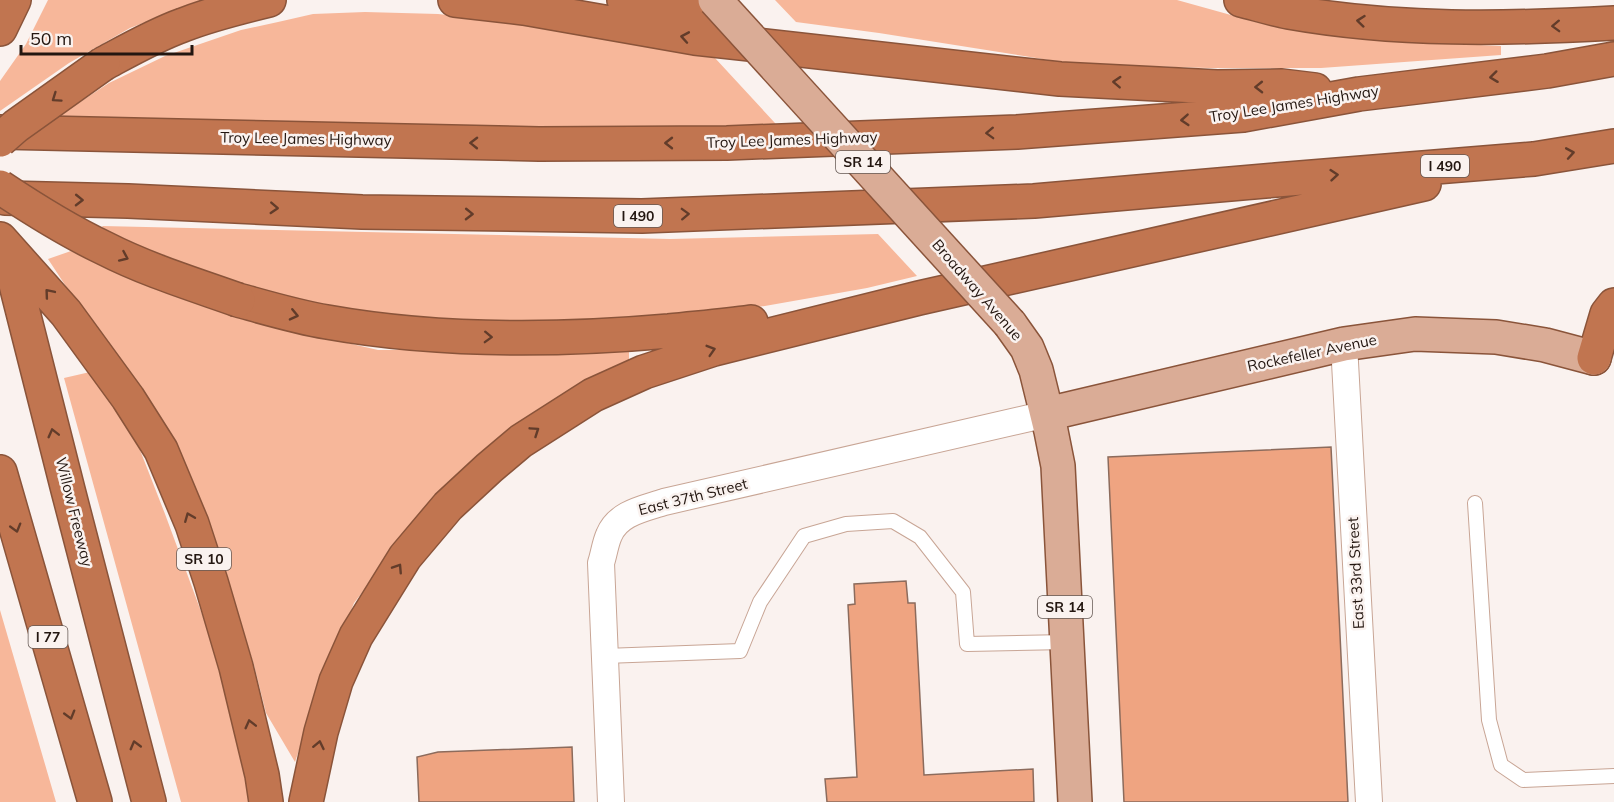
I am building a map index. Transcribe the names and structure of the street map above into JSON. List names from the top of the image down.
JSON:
{
  "streets": {
    "highway": [
      "Troy Lee James Highway",
      "I 490",
      "Willow Freeway",
      "SR 10",
      "I 77"
    ],
    "main road": ["SR 14", "Broadway Avenue", "Rockefeller Avenue"],
    "street": ["East 37th Street", "East 33rd Street"]
  },
  "crossings": [
    ["Broadway Avenue", "Rockefeller Avenue"],
    ["Broadway Avenue", "East 37th Street"],
    ["Rockefeller Avenue", "East 37th Street"],
    ["Rockefeller Avenue", "East 33rd Street"]
  ],
  "scale_bar": "50 m"
}
